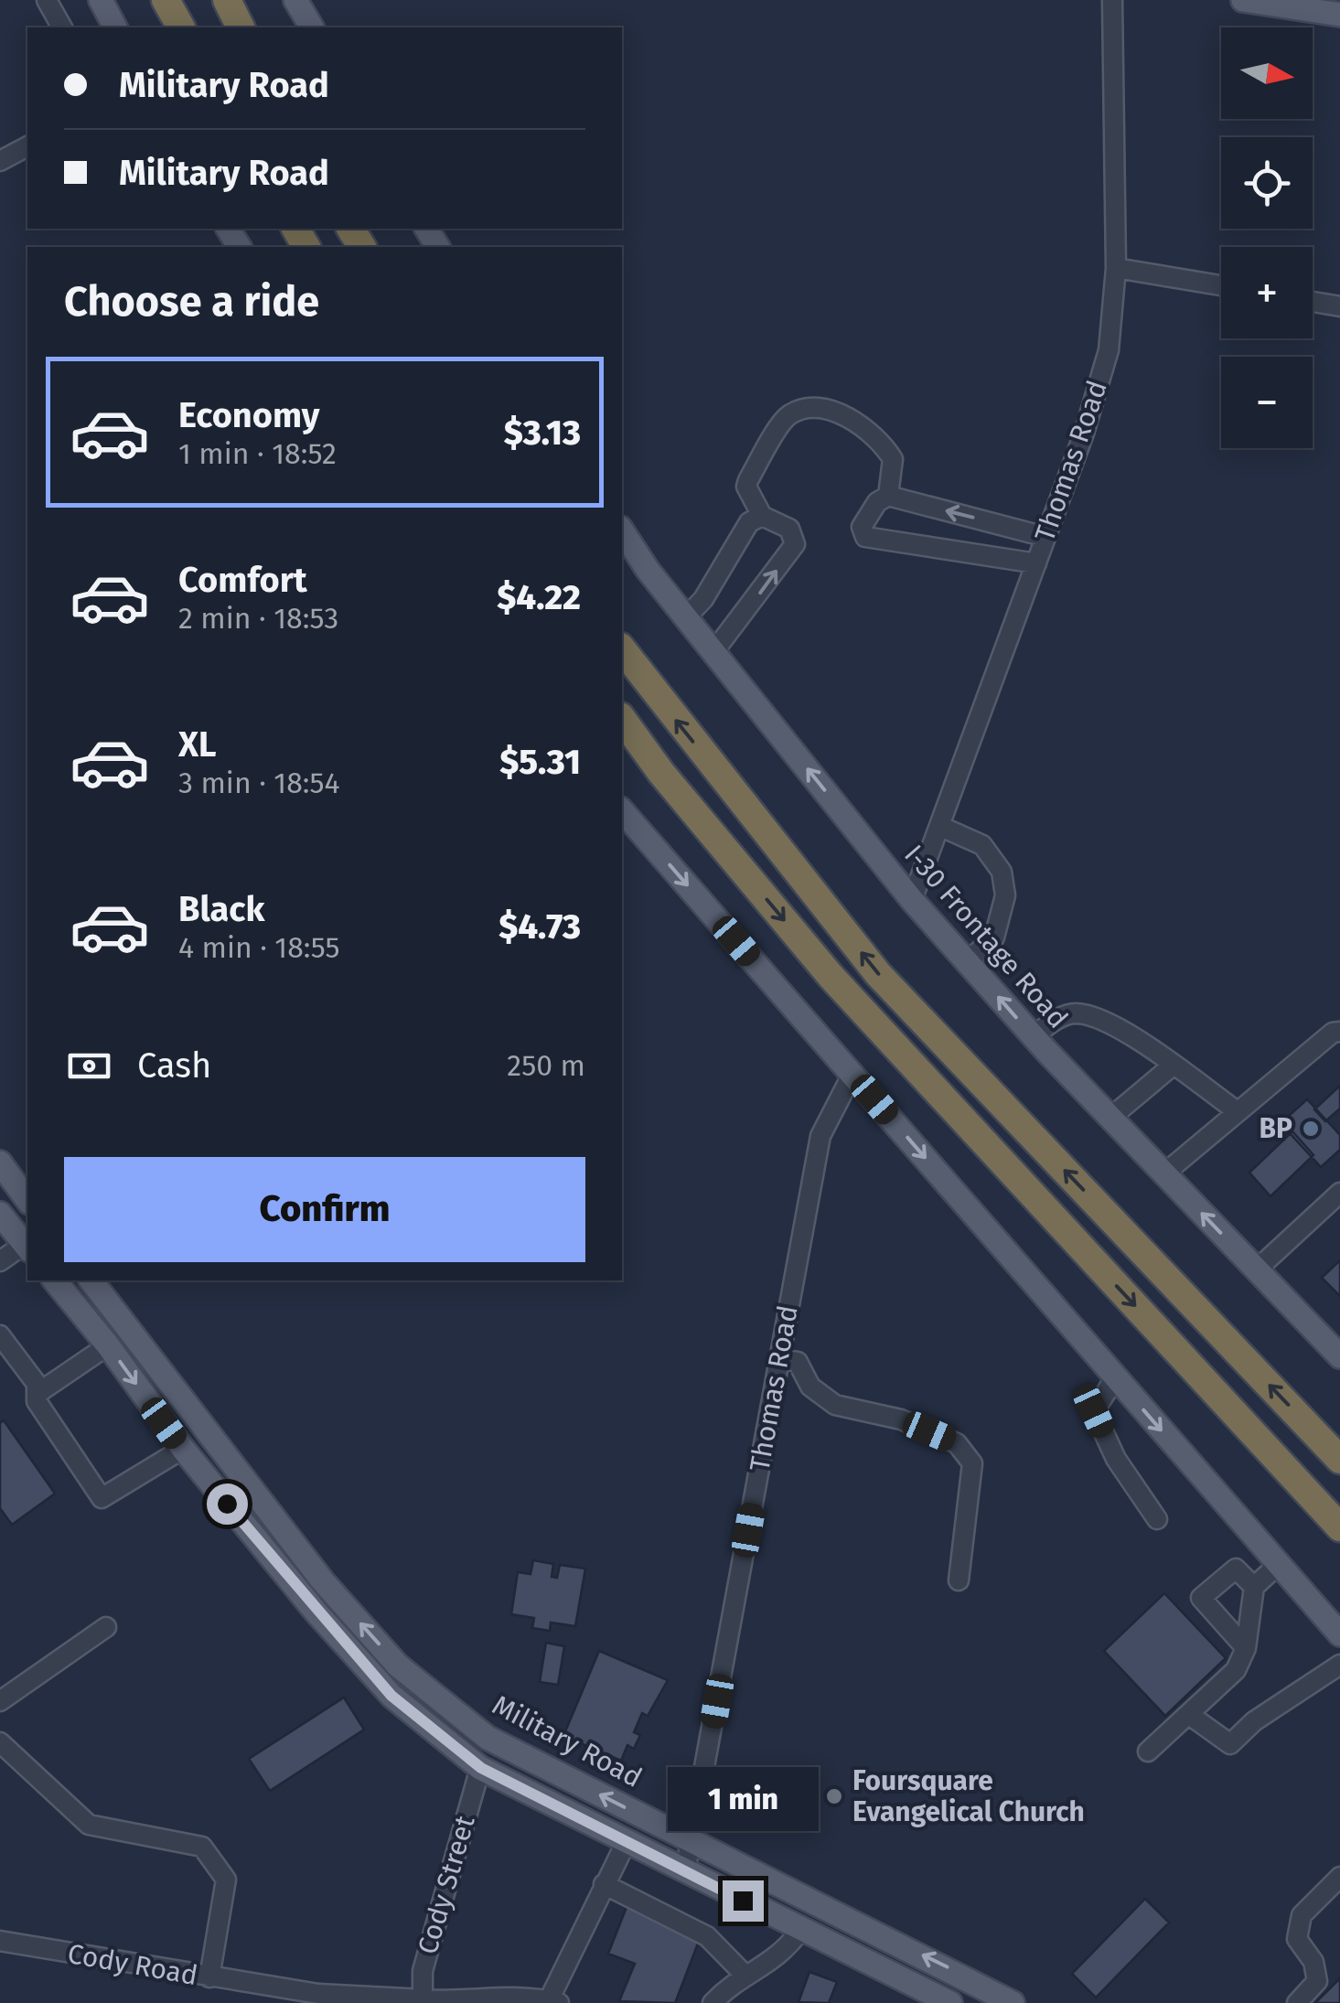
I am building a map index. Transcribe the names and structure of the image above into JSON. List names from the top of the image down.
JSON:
{
  "streets": {
    "main road": ["I-30 Frontage Road", "Military Road"],
    "street": ["Thomas Road", "Cody Street", "Cody Road"]
  },
  "crossings": [
    ["Thomas Road", "I-30 Frontage Road"],
    ["Thomas Road", "Military Road"],
    ["Cody Street", "Cody Road"]
  ],
  "places": ["BP", "Foursquare Evangelical Church"],
  "north": "right",
  "page": {
    "map_buttons": ["+", "−"],
    "banner": ["Military Road", "Military Road"],
    "heading": "Choose a ride",
    "list": [
      {
        "name": "Economy",
        "note": "1 min · 18:52",
        "value": "$3.13"
      },
      {
        "name": "Comfort",
        "note": "2 min · 18:53",
        "value": "$4.22"
      },
      {
        "name": "XL",
        "note": "3 min · 18:54",
        "value": "$5.31"
      },
      {
        "name": "Black",
        "note": "4 min · 18:55",
        "value": "$4.73"
      }
    ],
    "pay": ["Cash", "250 m"],
    "buttons": "Confirm",
    "bubble": "1 min"
  }
}
